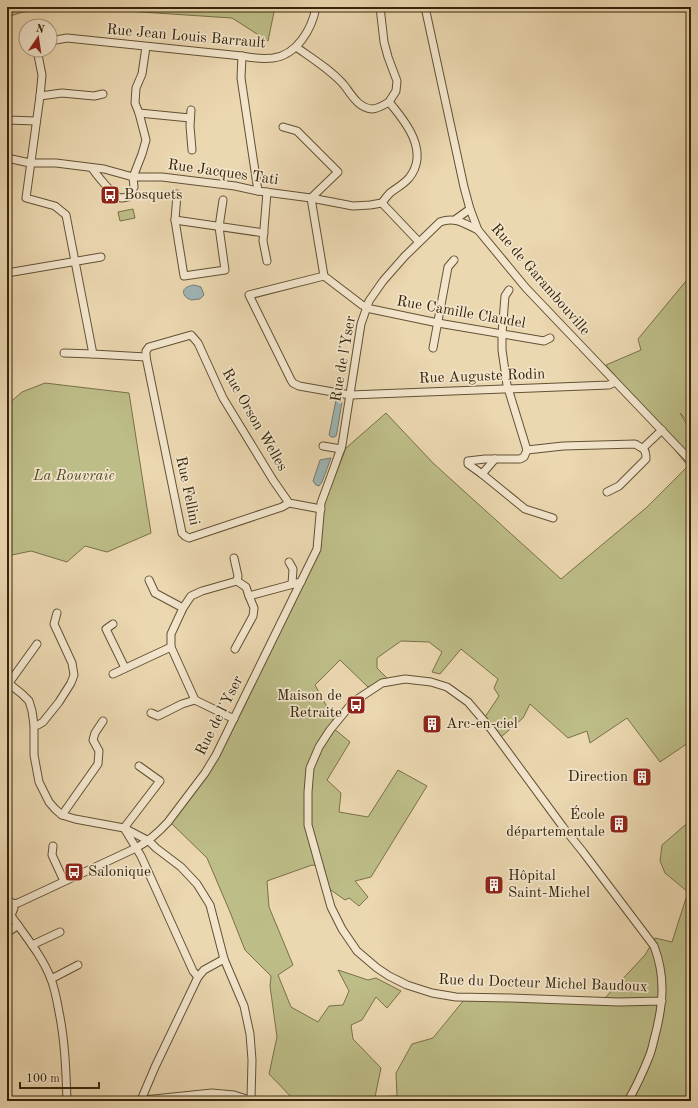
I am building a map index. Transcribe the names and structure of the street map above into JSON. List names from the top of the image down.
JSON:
{
  "streets": {
    "street": [
      "Rue Jean Louis Barrault",
      "Rue Jacques Tati",
      "Rue de Garambouville",
      "Rue Camille Claudel",
      "Rue de l'Yser",
      "Rue Auguste Rodin",
      "Rue Orson Welles",
      "Rue Fellini",
      "Rue du Docteur Michel Baudoux"
    ]
  },
  "crossings": [
    ["Rue de Garambouville", "Rue de l'Yser"],
    ["Rue de Garambouville", "Rue Auguste Rodin"],
    ["Rue Camille Claudel", "Rue de l'Yser"],
    ["Rue de l'Yser", "Rue Auguste Rodin"],
    ["Rue Orson Welles", "Rue Fellini"]
  ],
  "parks": ["La Rouvraie"],
  "places": {
    "bus stop": ["Bosquets", "Maison de Retraite", "Salonique"],
    "building": [
      "Arc-en-ciel",
      "Direction",
      "École départementale",
      "Hôpital Saint-Michel"
    ]
  },
  "scale_bar": "100 m",
  "north": "top"
}
